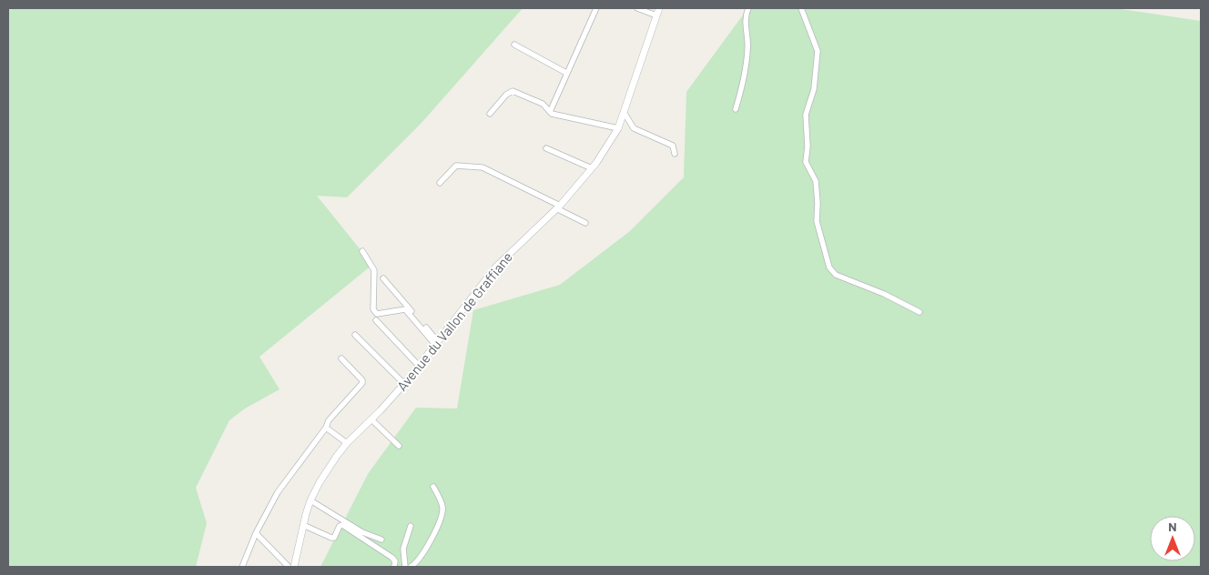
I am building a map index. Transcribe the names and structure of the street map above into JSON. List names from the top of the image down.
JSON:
{
  "streets": {
    "street": ["Avenue du Vallon de Graffiane"]
  },
  "north": "top"
}
